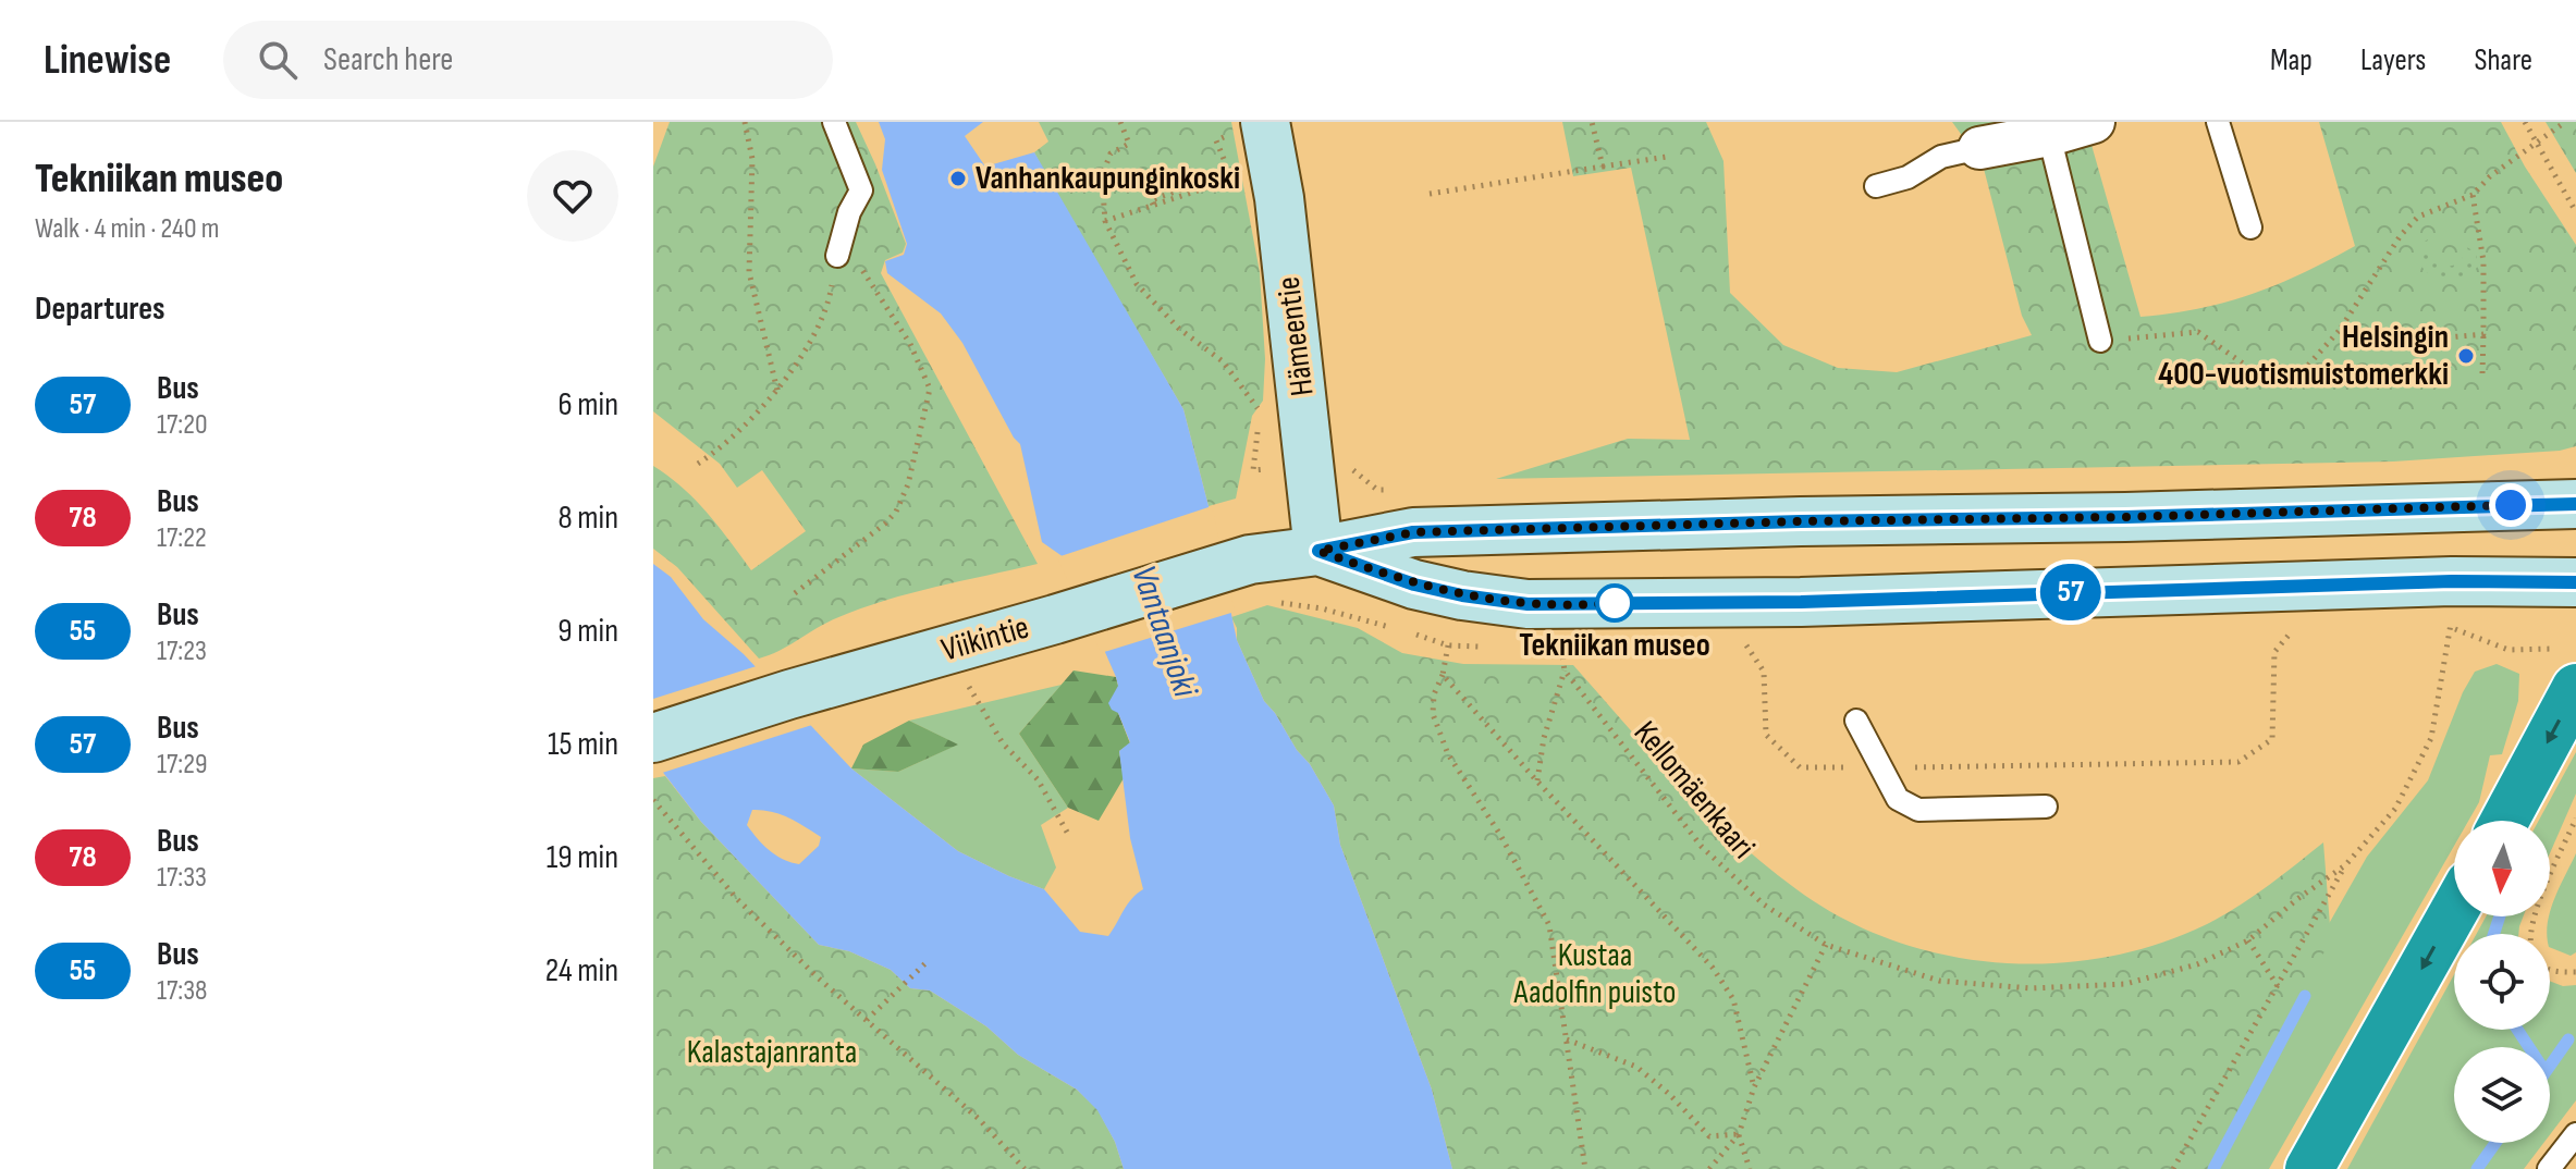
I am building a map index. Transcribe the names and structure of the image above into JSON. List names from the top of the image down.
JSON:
{
  "streets": {
    "main road": ["Hämeentie", "Viikintie"],
    "path": ["Kellomäenkaari"]
  },
  "crossings": [
    ["Hämeentie", "Viikintie"]
  ],
  "water": ["Vantaanjoki"],
  "parks": ["Kustaa Aadolfin puisto", "Kalastajanranta"],
  "places": ["Vanhankaupunginkoski", "Helsingin 400-vuotismuistomerkki", "Tekniikan museo"],
  "lines": ["bus line 57"],
  "north": "bottom",
  "page": {
    "header": "Linewise",
    "search": "Search here",
    "nav": ["Map", "Layers", "Share"],
    "heading": [
      ["Tekniikan museo", "Walk · 4 min · 240 m"],
      "Departures"
    ],
    "on_map": "57",
    "list": [
      {
        "mark": "57",
        "name": "Bus",
        "note": "17:20",
        "value": "6 min"
      },
      {
        "mark": "78",
        "name": "Bus",
        "note": "17:22",
        "value": "8 min"
      },
      {
        "mark": "55",
        "name": "Bus",
        "note": "17:23",
        "value": "9 min"
      },
      {
        "mark": "57",
        "name": "Bus",
        "note": "17:29",
        "value": "15 min"
      },
      {
        "mark": "78",
        "name": "Bus",
        "note": "17:33",
        "value": "19 min"
      },
      {
        "mark": "55",
        "name": "Bus",
        "note": "17:38",
        "value": "24 min"
      }
    ]
  }
}
